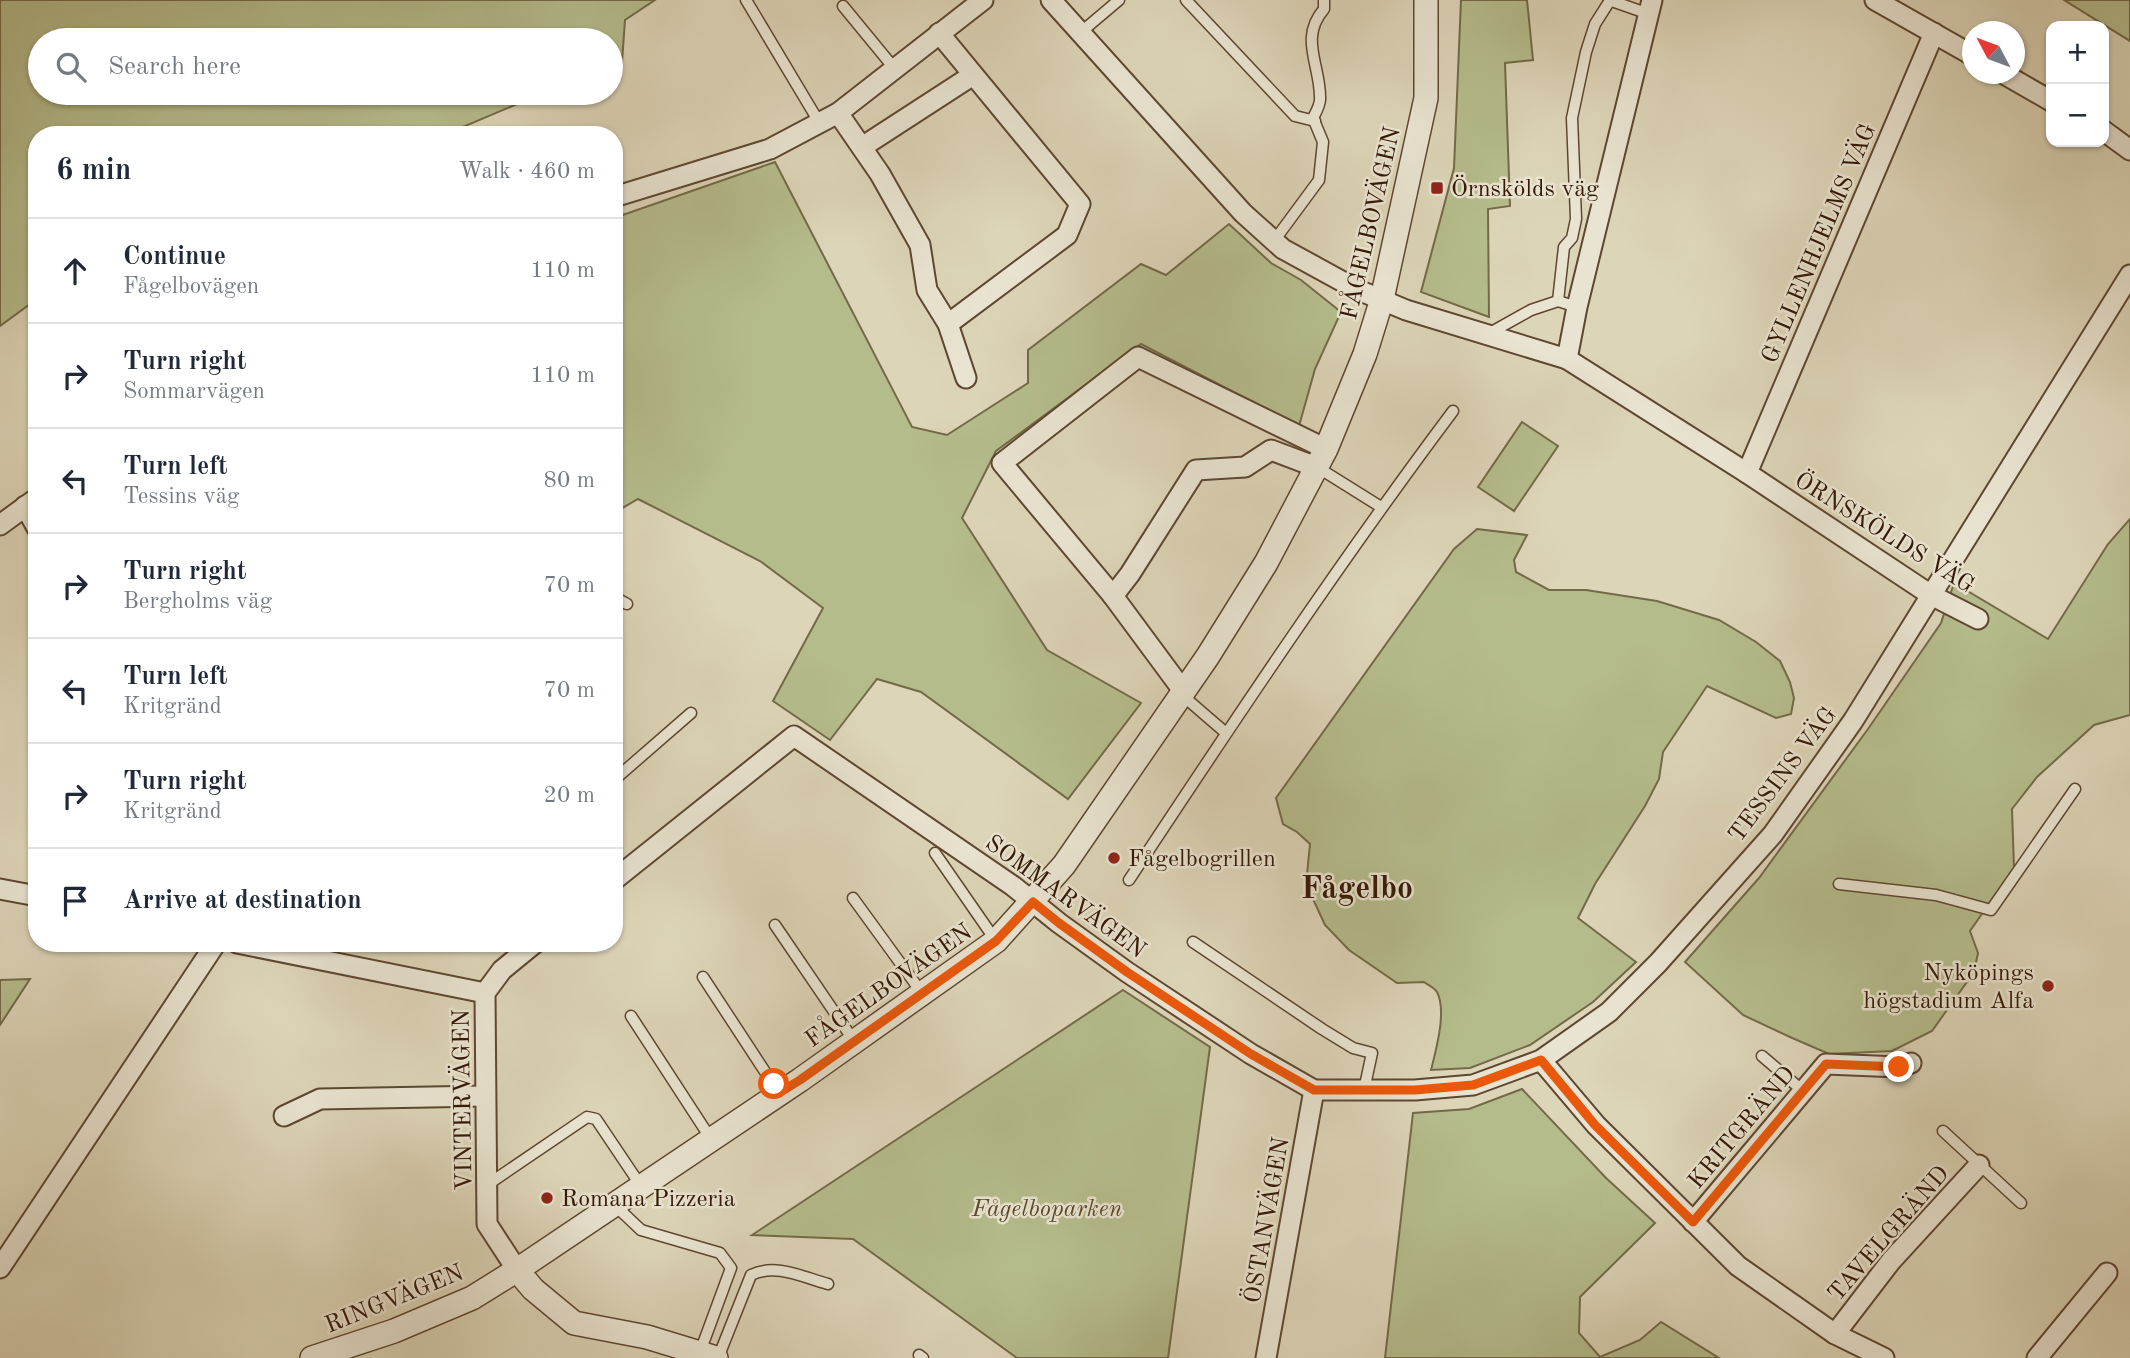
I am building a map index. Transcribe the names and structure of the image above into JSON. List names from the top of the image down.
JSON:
{
  "streets": {
    "street": [
      "FÅGELBOVÄGEN",
      "GYLLENHJELMS VÄG",
      "ÖRNSKÖLDS VÄG",
      "TESSINS VÄG",
      "SOMMARVÄGEN",
      "VINTERVÄGEN",
      "KRITGRÄND",
      "ÖSTANVÄGEN",
      "TAVELGRÄND",
      "RINGVÄGEN"
    ]
  },
  "crossings": [
    ["FÅGELBOVÄGEN", "ÖRNSKÖLDS VÄG"],
    ["FÅGELBOVÄGEN", "SOMMARVÄGEN"],
    ["FÅGELBOVÄGEN", "VINTERVÄGEN"],
    ["FÅGELBOVÄGEN", "RINGVÄGEN"],
    ["GYLLENHJELMS VÄG", "ÖRNSKÖLDS VÄG"],
    ["ÖRNSKÖLDS VÄG", "TESSINS VÄG"],
    ["TESSINS VÄG", "SOMMARVÄGEN"],
    ["TESSINS VÄG", "ÖSTANVÄGEN"],
    ["SOMMARVÄGEN", "ÖSTANVÄGEN"],
    ["VINTERVÄGEN", "RINGVÄGEN"]
  ],
  "districts": ["Fågelbo"],
  "parks": ["Fågelboparken"],
  "places": {
    "transit": ["Örnskölds väg"],
    "other": ["Fågelbogrillen", "Nyköpings högstadium Alfa", "Romana Pizzeria"]
  },
  "north": "top left",
  "page": {
    "map_buttons": ["+", "−"],
    "search": "Search here",
    "heading": ["6 min", "Walk · 460 m"],
    "list": [
      ["Continue", "Fågelbovägen", "110 m"],
      ["Turn right", "Sommarvägen", "110 m"],
      ["Turn left", "Tessins väg", "80 m"],
      ["Turn right", "Bergholms väg", "70 m"],
      ["Turn left", "Kritgränd", "70 m"],
      ["Turn right", "Kritgränd", "20 m"],
      "Arrive at destination"
    ]
  }
}
